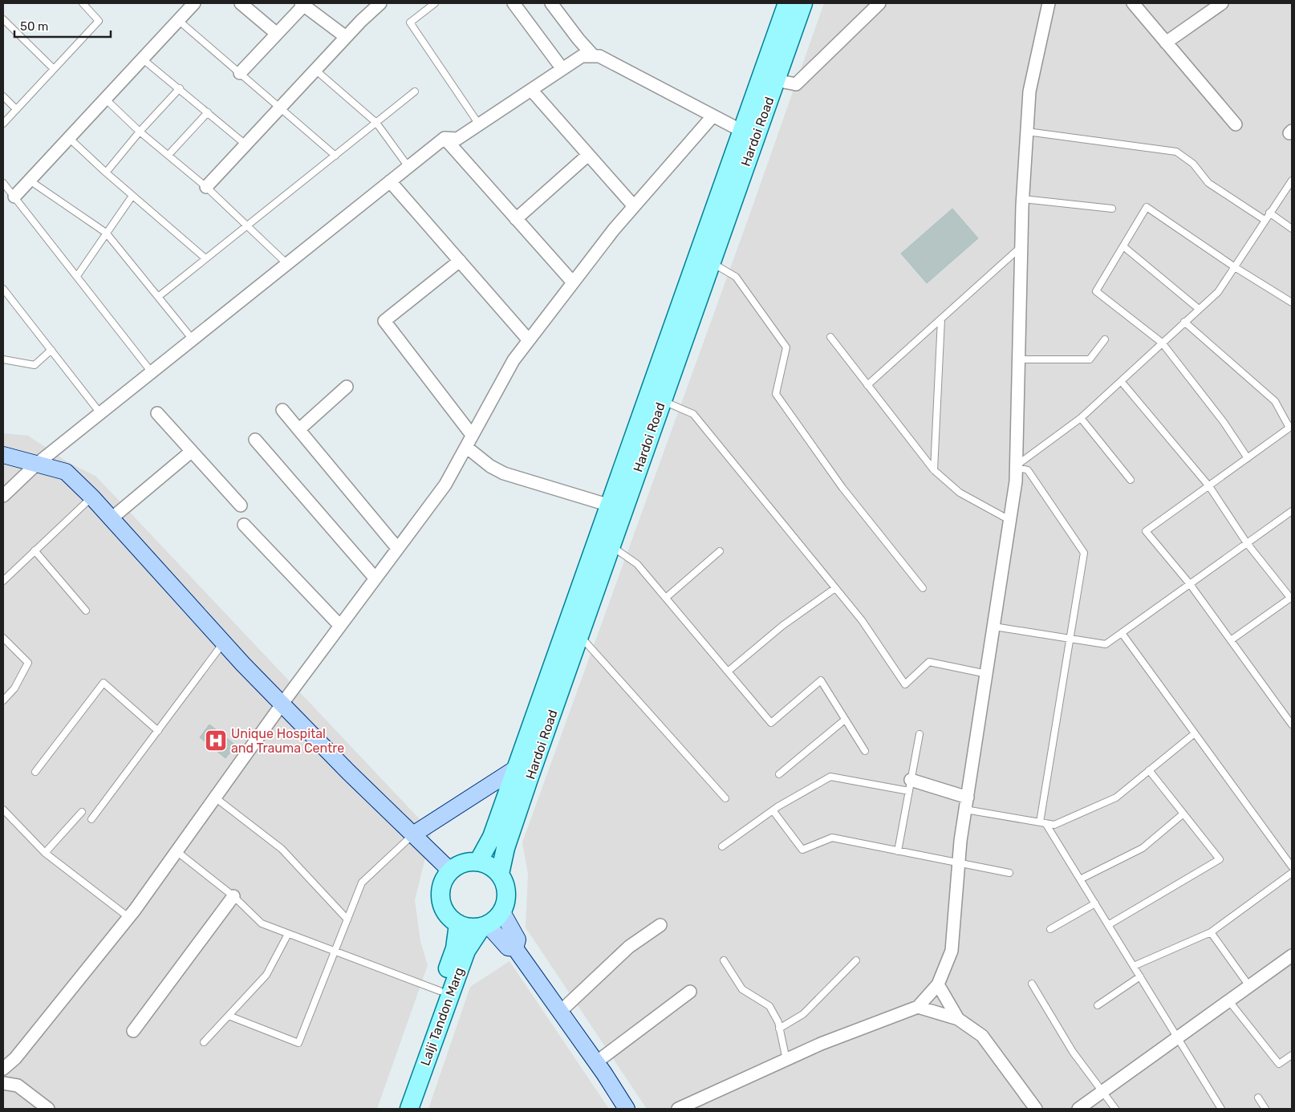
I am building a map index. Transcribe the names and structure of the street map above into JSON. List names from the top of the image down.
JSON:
{
  "streets": {
    "main road": ["Hardoi Road", "Lalji Tandon Marg"]
  },
  "crossings": [
    ["Hardoi Road", "Lalji Tandon Marg"]
  ],
  "places": {
    "hospital": ["Unique Hospital and Trauma Centre"]
  },
  "scale_bar": "50 m"
}
